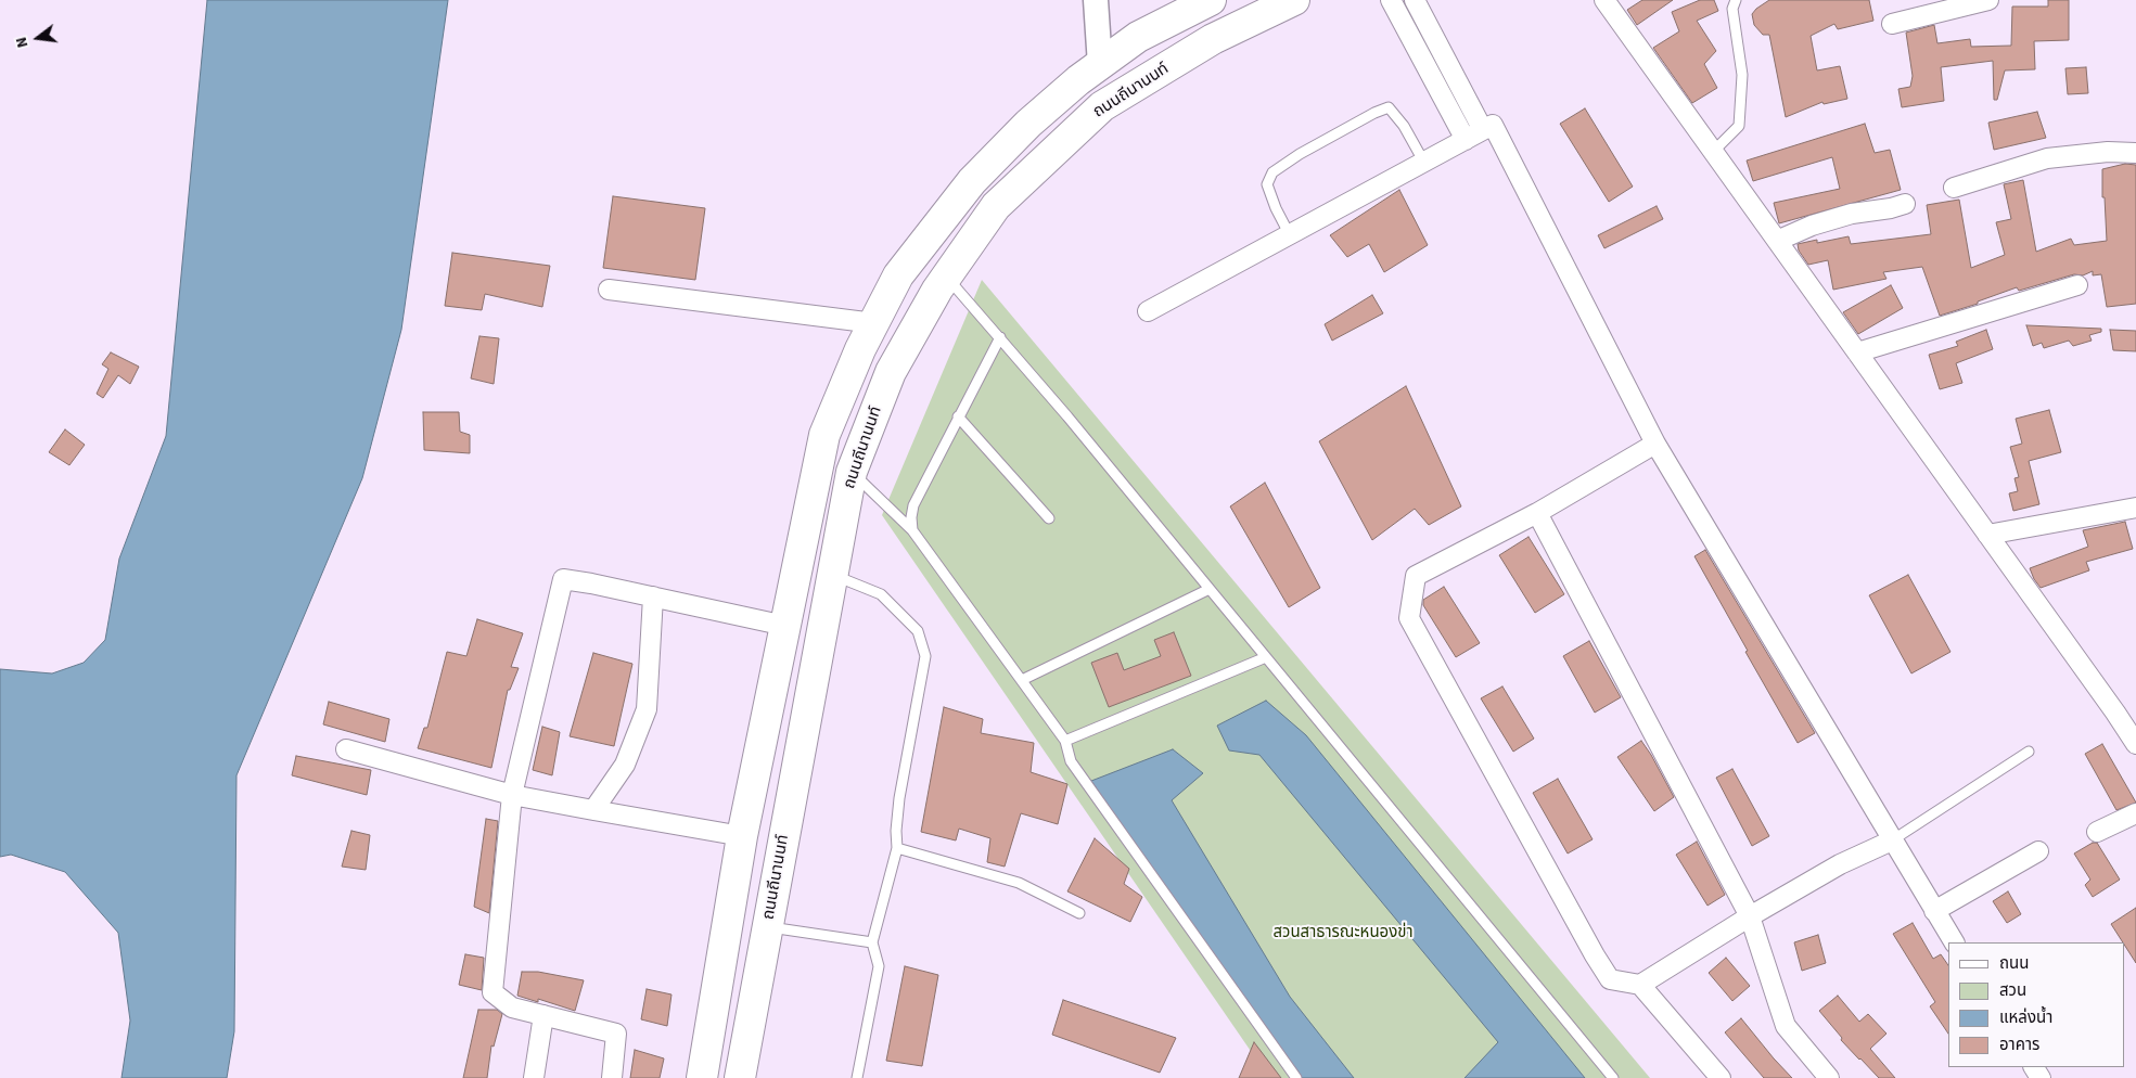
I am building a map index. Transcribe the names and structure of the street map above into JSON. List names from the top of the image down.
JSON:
{
  "streets": {
    "main road": ["ถนนถีนานนท์"]
  },
  "parks": ["สวนสาธารณะหนองข่า"],
  "legend": [
    "ถนน",
    "สวน",
    "แหล่งน้ำ",
    "อาคาร"
  ],
  "north": "left"
}
